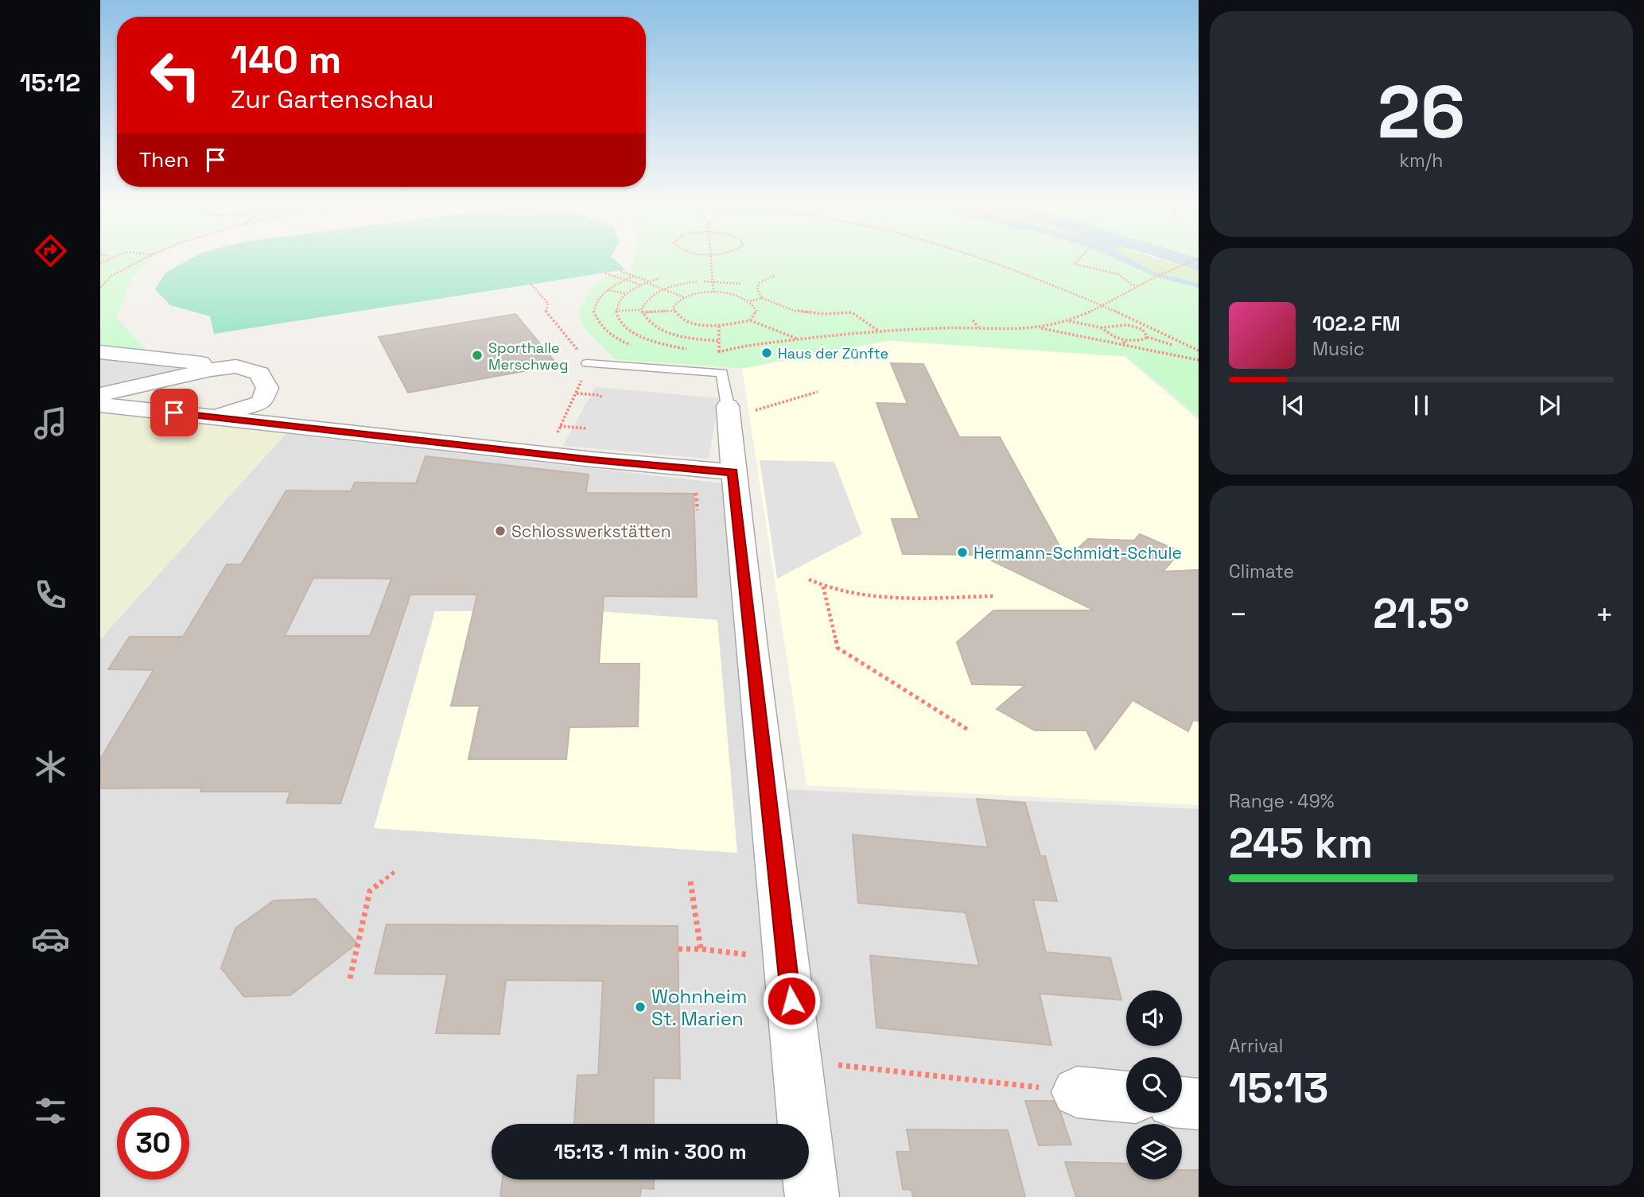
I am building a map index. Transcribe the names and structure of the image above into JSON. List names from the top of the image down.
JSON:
{
  "places": [
    "Haus der Zünfte",
    "Sporthalle Merschweg",
    "Schlosswerkstätten",
    "Hermann-Schmidt-Schule",
    "Wohnheim St. Marien"
  ],
  "page": {
    "tabs": "15:12",
    "tile": [
      ["26", "km/h"],
      "Climate",
      ["Range · 49%", "245 km"],
      ["Arrival", "15:13"]
    ],
    "turn": ["140 m", "Zur Gartenschau"],
    "then": "Then",
    "song": ["102.2 FM", "Music"],
    "heat": ["−", "21.5°", "+"],
    "limit": "30",
    "trip": "15:13 · 1 min · 300 m"
  }
}
